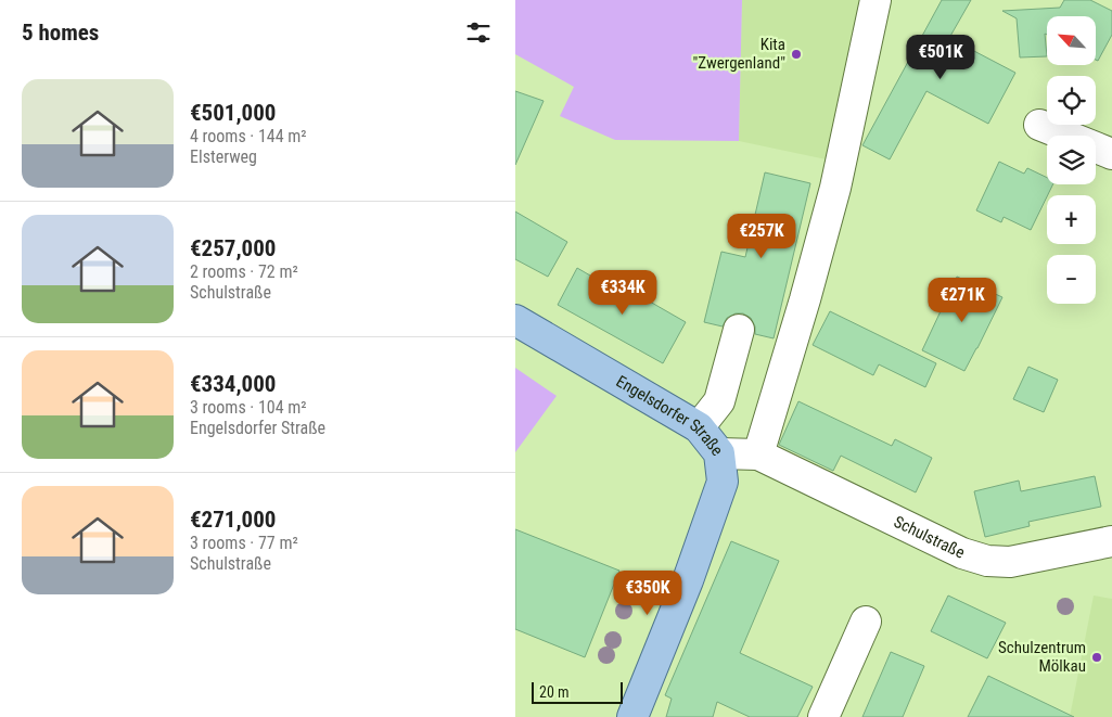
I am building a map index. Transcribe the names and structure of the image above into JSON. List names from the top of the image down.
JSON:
{
  "streets": {
    "main road": ["Engelsdorfer Straße"],
    "street": ["Schulstraße"]
  },
  "crossings": [
    ["Engelsdorfer Straße", "Schulstraße"]
  ],
  "places": ["Kita \"Zwergenland\"", "Schulzentrum Mölkau"],
  "scale_bar": "20 m",
  "north": "top left",
  "page": {
    "heading": "5 homes",
    "map_buttons": ["+", "−"],
    "price": [
      "€501K",
      "€257K",
      "€334K",
      "€271K",
      "€350K"
    ],
    "list": [
      {
        "name": "€501,000",
        "note": "4 rooms · 144 m² · Elsterweg"
      },
      {
        "name": "€257,000",
        "note": "2 rooms · 72 m² · Schulstraße"
      },
      {
        "name": "€334,000",
        "note": "3 rooms · 104 m² · Engelsdorfer Straße"
      },
      {
        "name": "€271,000",
        "note": "3 rooms · 77 m² · Schulstraße"
      }
    ],
    "scale": "20 m"
  }
}
